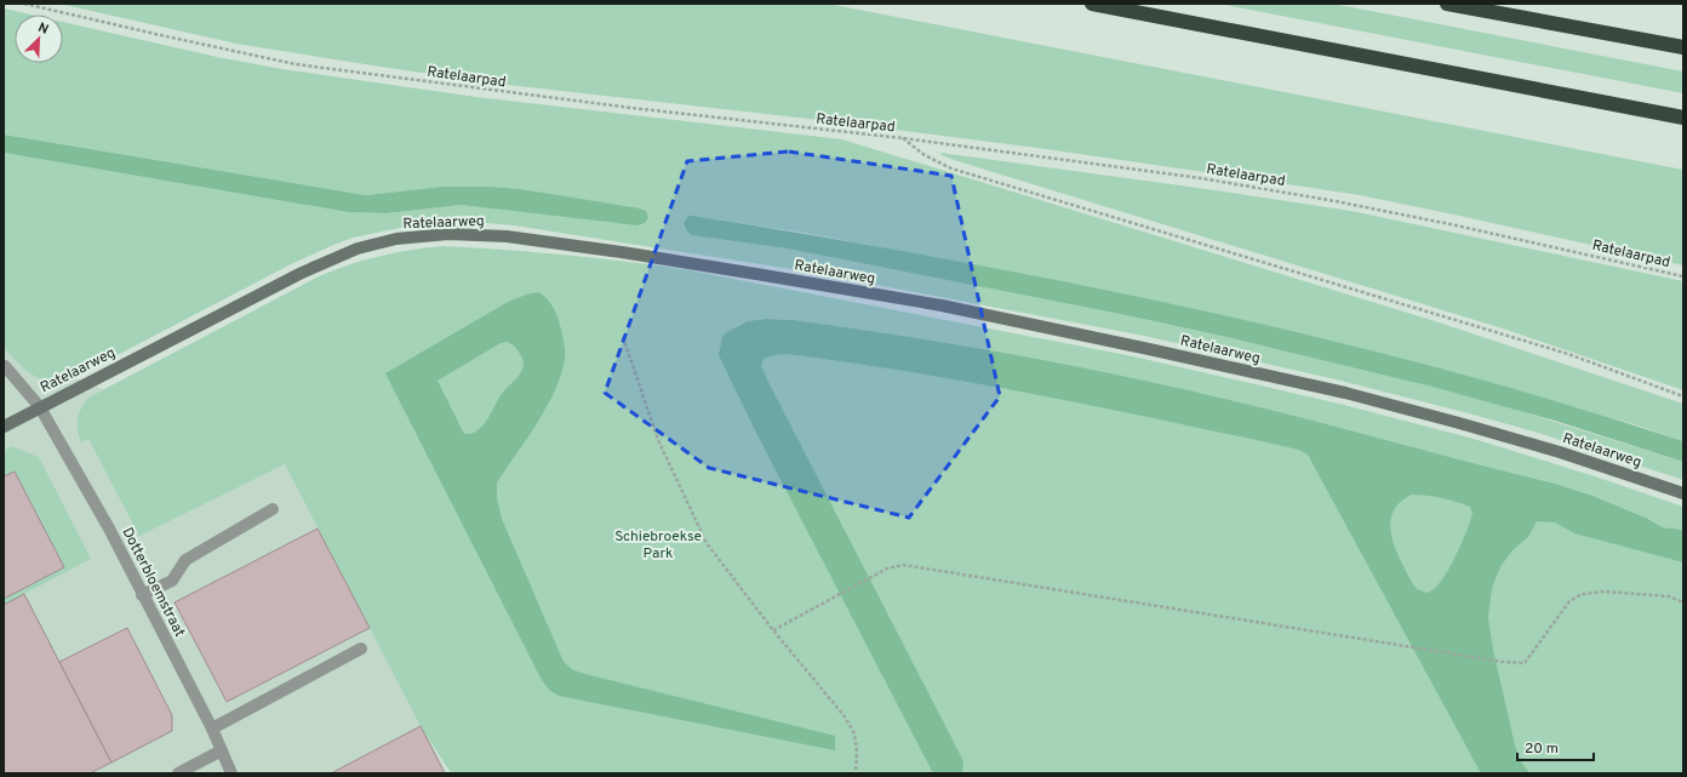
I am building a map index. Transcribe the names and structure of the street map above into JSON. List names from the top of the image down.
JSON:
{
  "streets": {
    "street": ["Ratelaarweg", "Dotterbloemstraat"],
    "path": ["Ratelaarpad"]
  },
  "crossings": [
    ["Ratelaarweg", "Dotterbloemstraat"]
  ],
  "parks": ["Schiebroekse Park"],
  "scale_bar": "20 m",
  "north": "top right"
}
